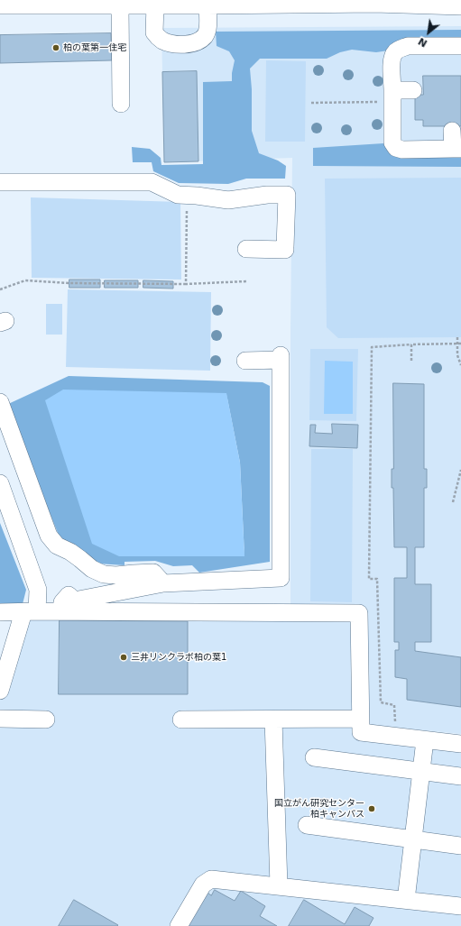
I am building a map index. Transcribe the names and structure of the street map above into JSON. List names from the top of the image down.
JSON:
{
  "places": ["柏の葉第一住宅", "三井リンクラボ柏の葉1", "国立がん研究センター 柏キャンパス"],
  "north": "bottom left"
}
